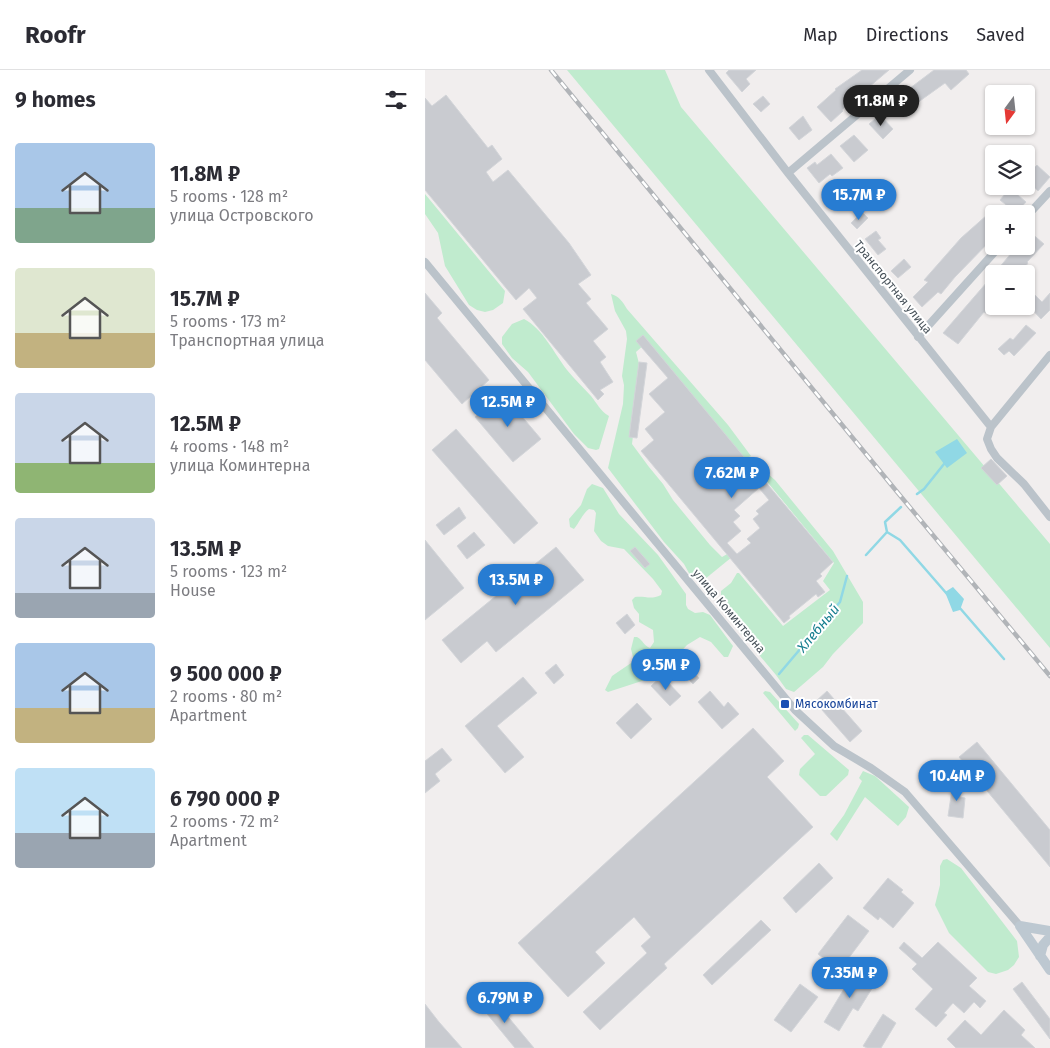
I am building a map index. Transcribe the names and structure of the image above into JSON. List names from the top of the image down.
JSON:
{
  "streets": {
    "street": ["Транспортная улица", "улица Коминтерна"]
  },
  "water": ["Хлебный"],
  "places": {
    "transit": ["Мясокомбинат"]
  },
  "north": "bottom",
  "page": {
    "header": "Roofr",
    "nav": ["Map", "Directions", "Saved"],
    "heading": "9 homes",
    "map_buttons": ["+", "−"],
    "price": [
      "11.8M ₽",
      "15.7M ₽",
      "12.5M ₽",
      "7.62M ₽",
      "13.5M ₽",
      "9.5M ₽",
      "10.4M ₽",
      "7.35M ₽",
      "6.79M ₽"
    ],
    "list": [
      {
        "name": "11.8M ₽",
        "note": "5 rooms · 128 m² · улица Островского"
      },
      {
        "name": "15.7M ₽",
        "note": "5 rooms · 173 m² · Транспортная улица"
      },
      {
        "name": "12.5M ₽",
        "note": "4 rooms · 148 m² · улица Коминтерна"
      },
      {
        "name": "13.5M ₽",
        "note": "5 rooms · 123 m² · House"
      },
      {
        "name": "9 500 000 ₽",
        "note": "2 rooms · 80 m² · Apartment"
      },
      {
        "name": "6 790 000 ₽",
        "note": "2 rooms · 72 m² · Apartment"
      }
    ]
  }
}
